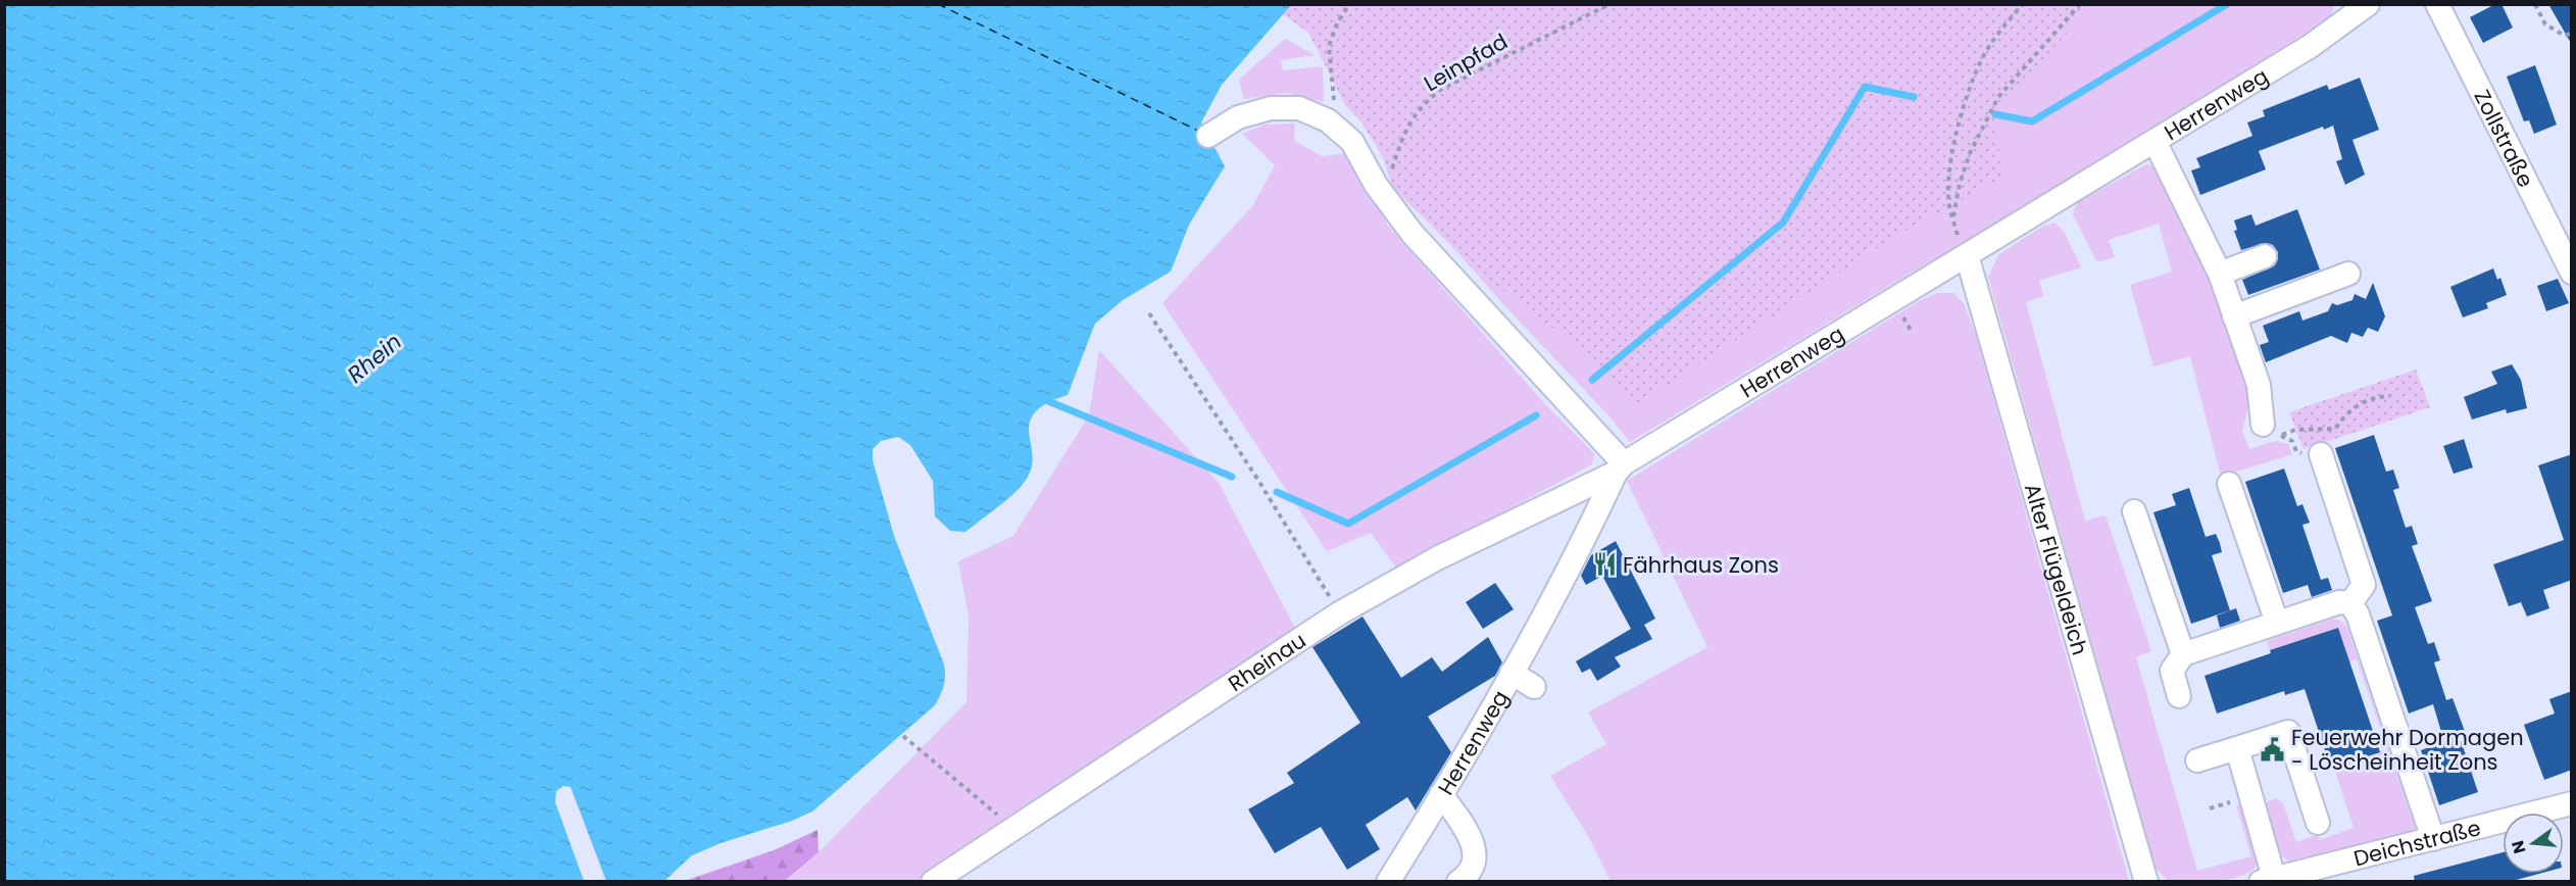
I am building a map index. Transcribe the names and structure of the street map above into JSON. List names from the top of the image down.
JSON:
{
  "streets": {
    "street": [
      "Herrenweg",
      "Zollstraße",
      "Alter Flügeldeich",
      "Rheinau",
      "Deichstraße"
    ],
    "path": ["Leinpfad"]
  },
  "crossings": [
    ["Herrenweg", "Alter Flügeldeich"],
    ["Herrenweg", "Rheinau"]
  ],
  "water": ["Rhein"],
  "places": {
    "restaurant": ["Fährhaus Zons"],
    "public building": ["Feuerwehr Dormagen - Löscheinheit Zons"]
  },
  "north": "left"
}
